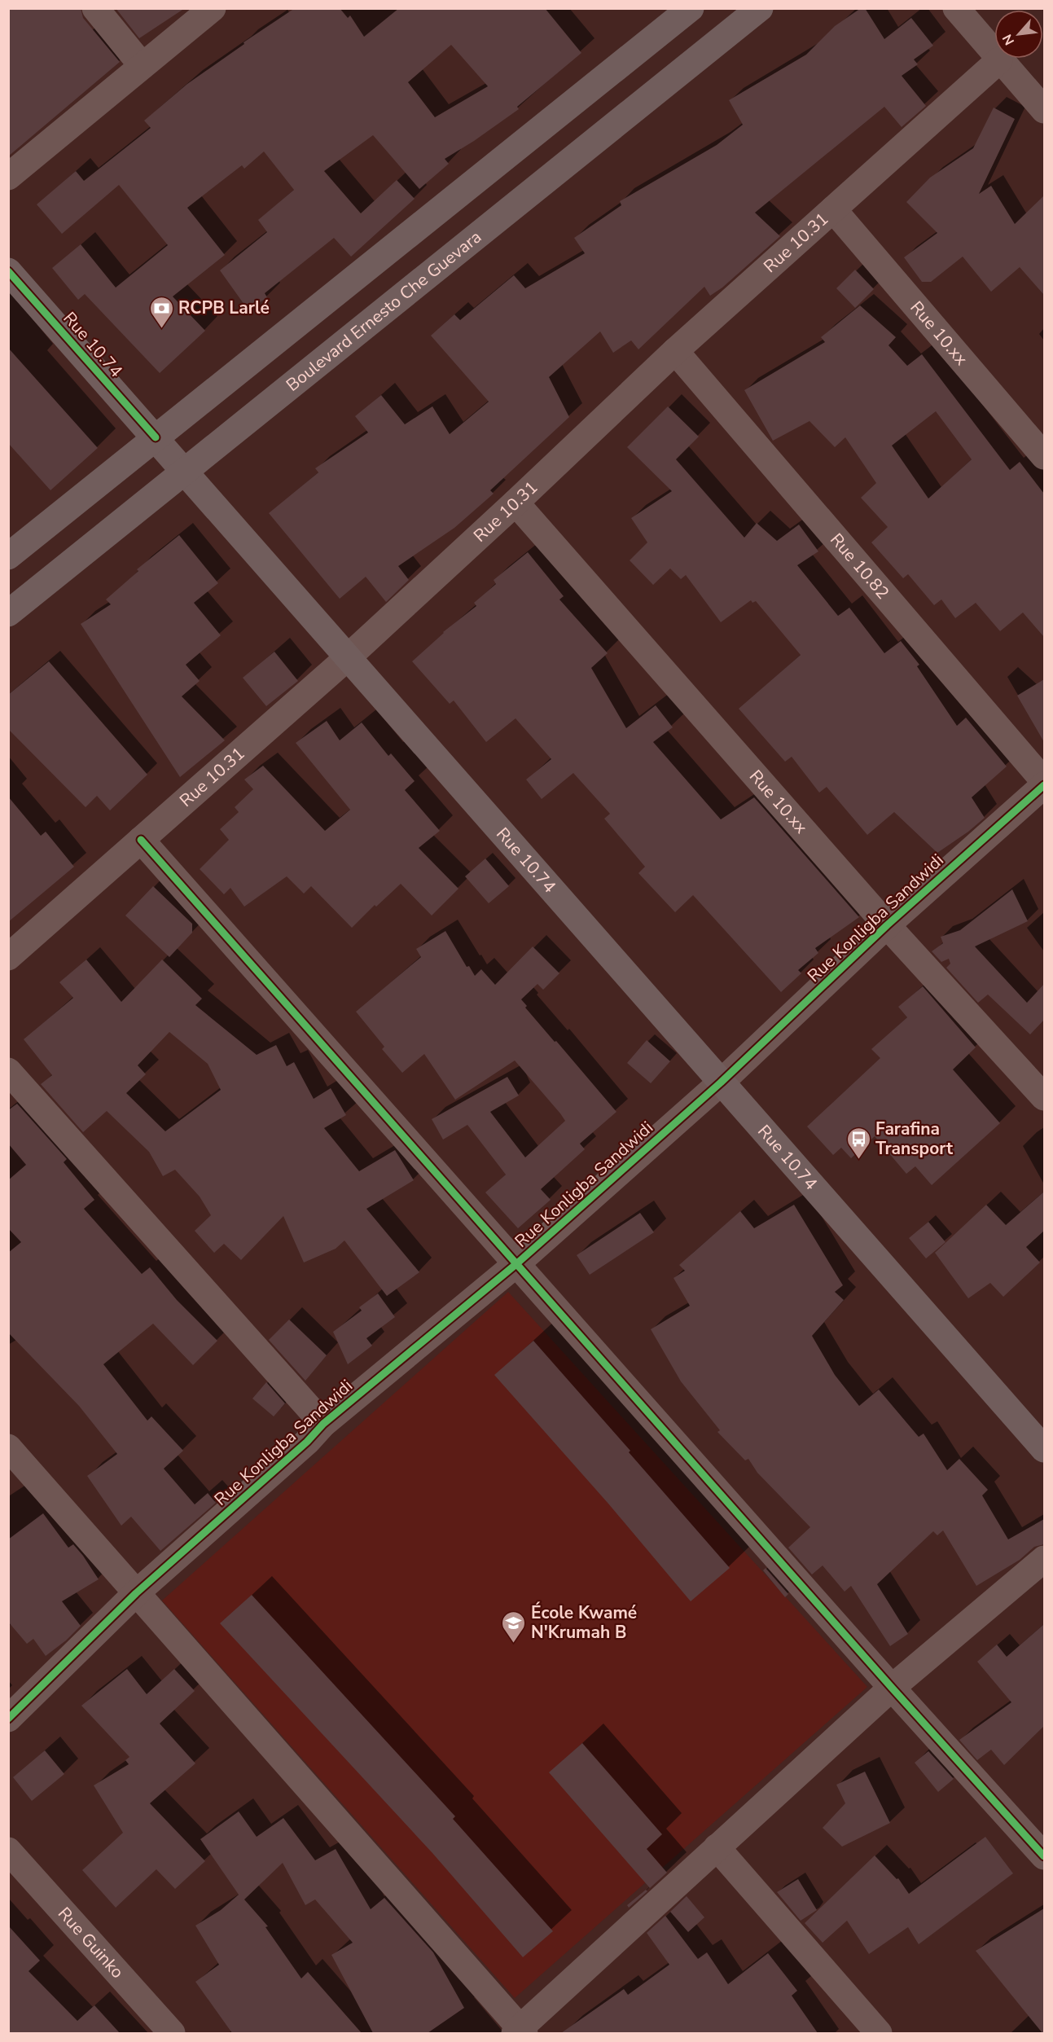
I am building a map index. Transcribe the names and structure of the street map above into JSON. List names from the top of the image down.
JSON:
{
  "streets": {
    "main road": ["Boulevard Ernesto Che Guevara", "Rue 10.74"],
    "street": [
      "Rue 10.31",
      "Rue 10.xx",
      "Rue 10.82",
      "Rue Konligba Sandwidi",
      "Rue Guinko"
    ]
  },
  "crossings": [
    ["Rue 10.31", "Rue 10.xx"],
    ["Rue 10.31", "Rue 10.74"],
    ["Rue 10.31", "Rue 10.82"],
    ["Boulevard Ernesto Che Guevara", "Rue 10.74"],
    ["Rue 10.xx", "Rue Konligba Sandwidi"],
    ["Rue 10.74", "Rue Konligba Sandwidi"]
  ],
  "places": {
    "bank": ["RCPB Larlé"],
    "bus stop": ["Farafina Transport"],
    "school or university": ["École Kwamé N'Krumah B"]
  },
  "north": "bottom left"
}
